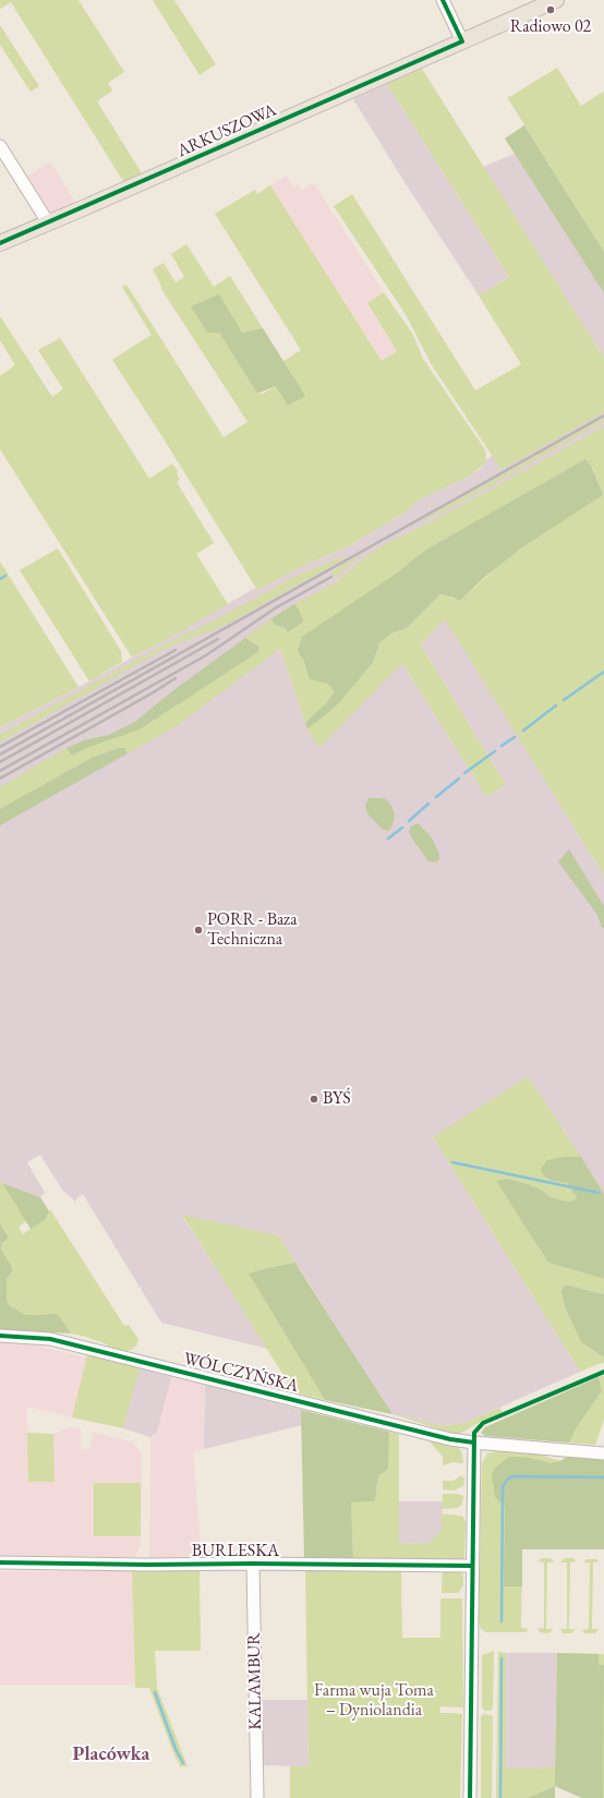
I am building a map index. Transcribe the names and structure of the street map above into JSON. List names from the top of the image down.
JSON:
{
  "streets": {
    "main road": ["ARKUSZOWA"],
    "street": ["WÓLCZYŃSKA", "BURLESKA", "KALAMBUR"]
  },
  "crossings": [
    ["BURLESKA", "KALAMBUR"]
  ],
  "districts": ["Placówka"],
  "parks": ["Farma wuja Toma – Dyniolandia"],
  "places": ["Radiowo 02", "PORR - Baza Techniczna", "BYŚ"]
}
